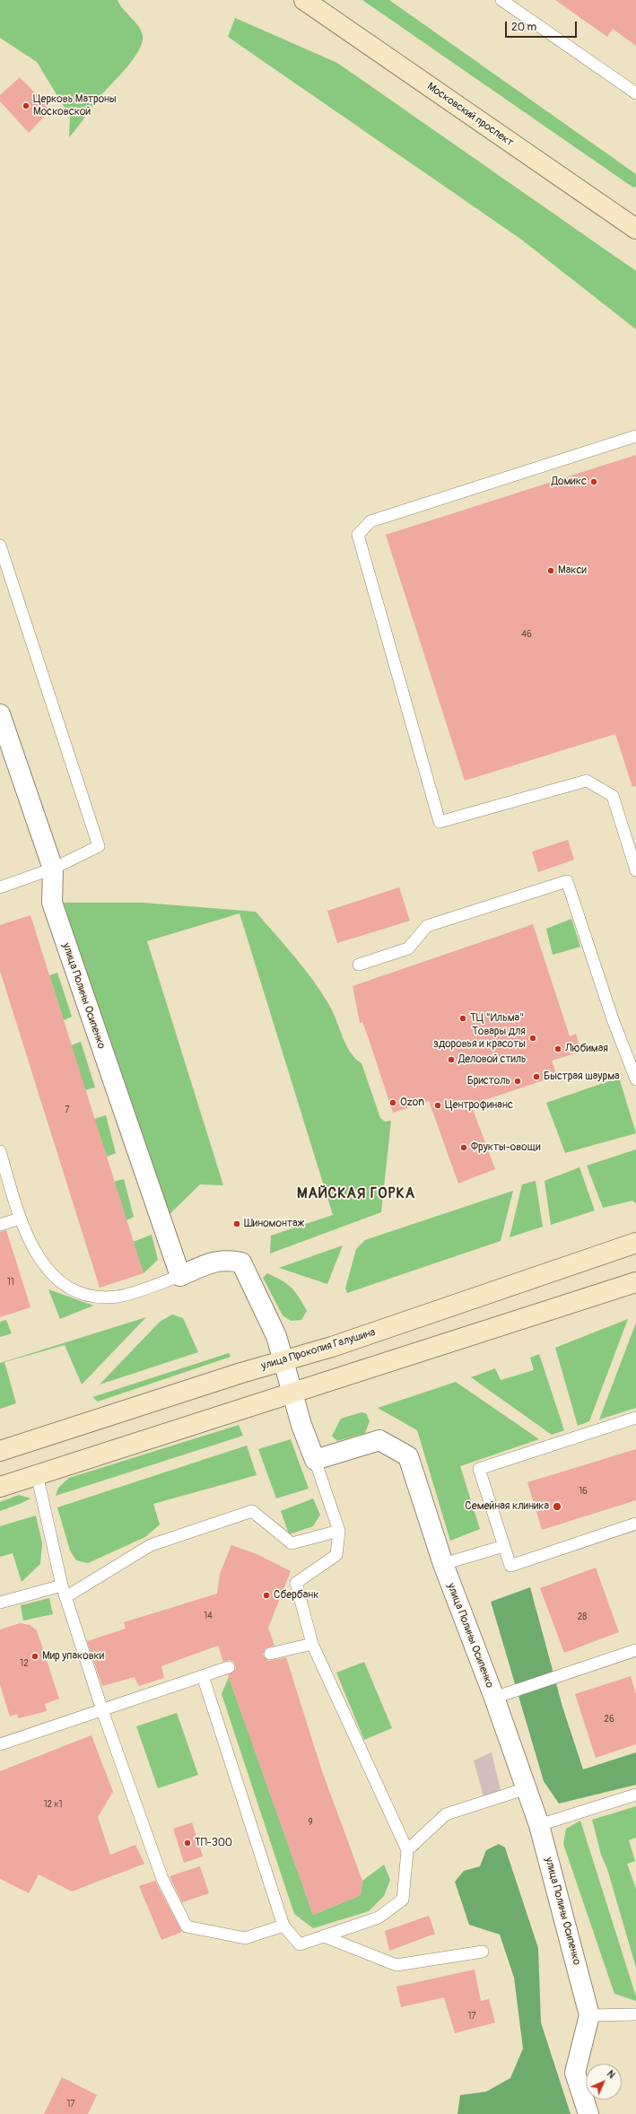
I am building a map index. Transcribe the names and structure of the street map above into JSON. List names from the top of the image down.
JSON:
{
  "streets": {
    "main road": ["Московский проспект", "улица Прокопия Галушина"],
    "street": ["улица Полины Осипенко"]
  },
  "districts": ["МАЙСКАЯ ГОРКА"],
  "places": [
    "Церковь Матроны Московской",
    "Домикс",
    "Макси",
    "ТЦ \"Ильма\"",
    "Товары для здоровья и красоты",
    "Любимая",
    "Деловой стиль",
    "Быстрая шаурма",
    "Бристоль",
    "Ozon",
    "Центрофинанс",
    "Фрукты-овощи",
    "Шиномонтаж",
    "Семейная клиника",
    "Сбербанк",
    "Мир упаковки",
    "ТП-300"
  ],
  "house_numbers": [
    "46",
    "7",
    "11",
    "16",
    "14",
    "28",
    "12",
    "26",
    "12 к1",
    "9",
    "17",
    "17"
  ],
  "scale_bar": "20 m",
  "north": "top right"
}
